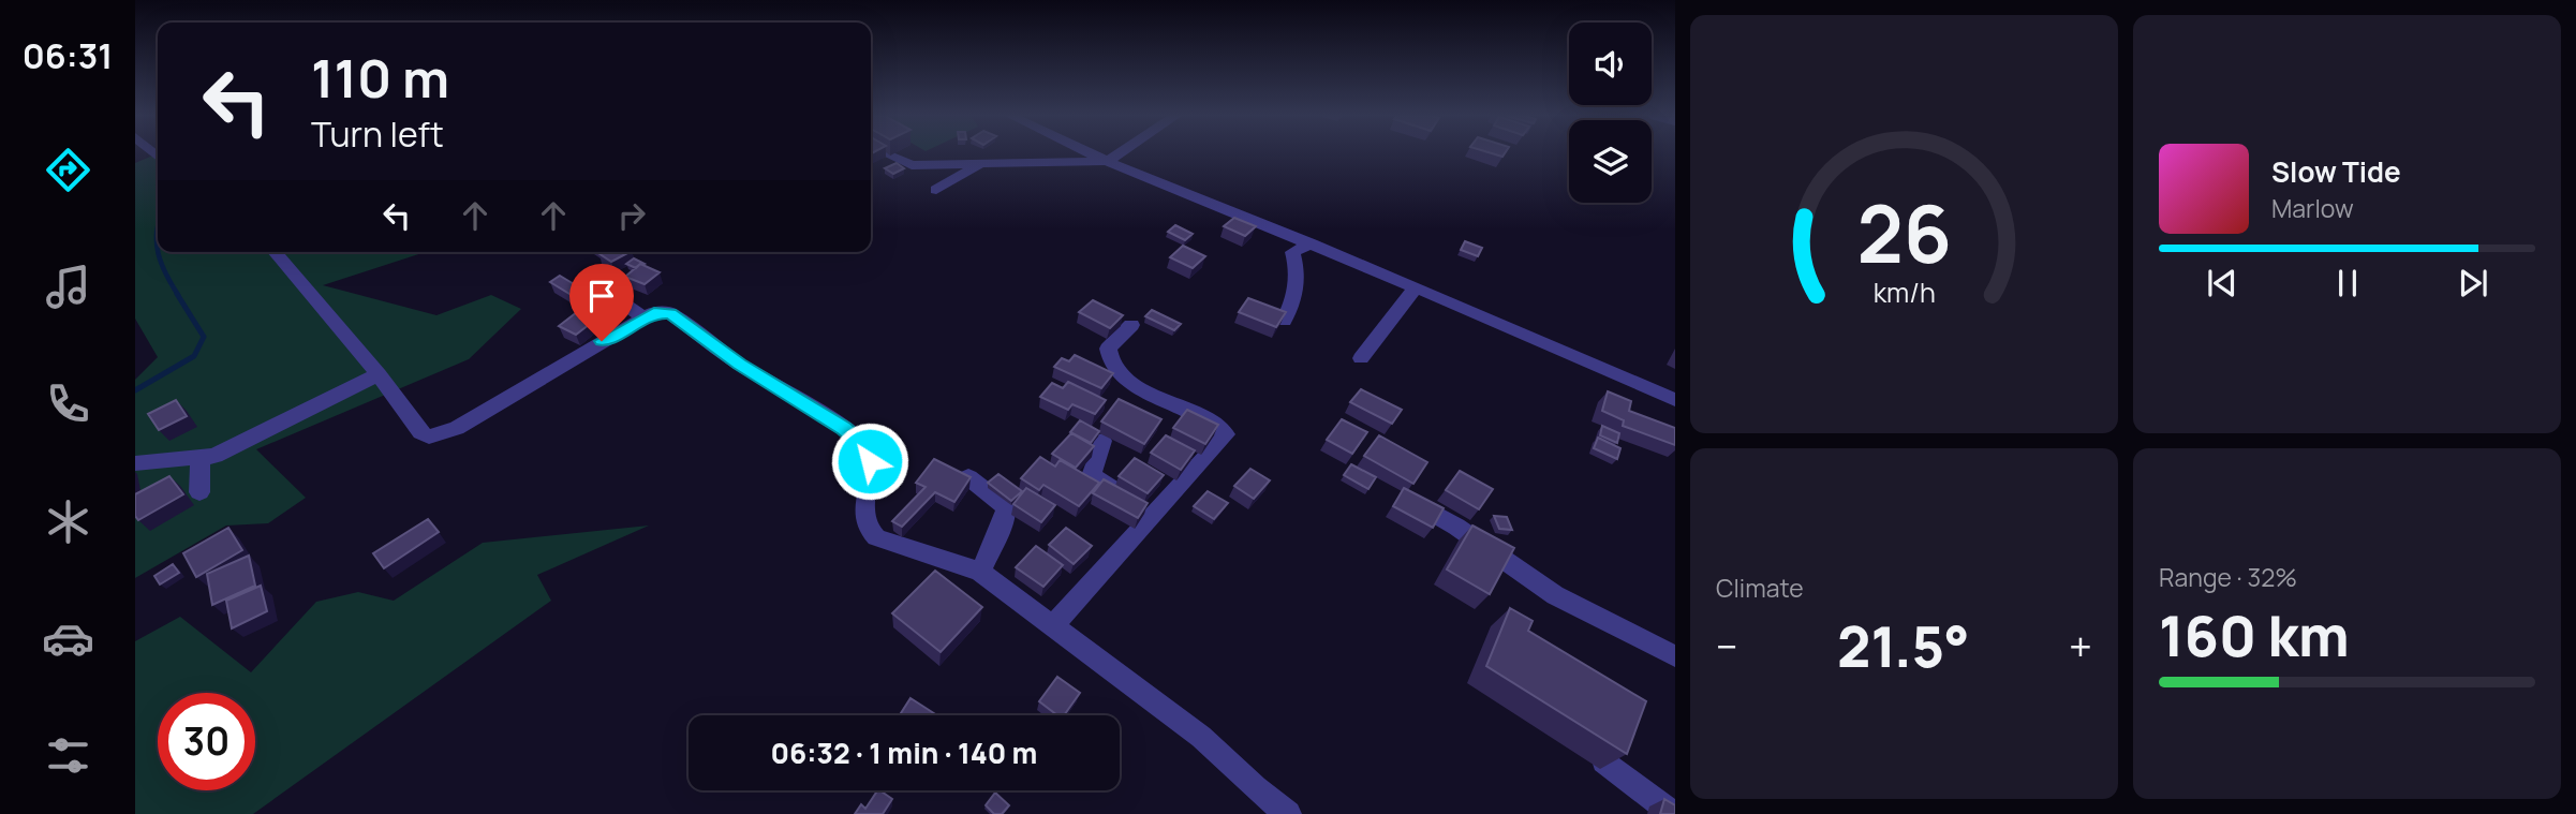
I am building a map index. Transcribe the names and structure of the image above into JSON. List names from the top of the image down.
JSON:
{
  "page": {
    "tabs": "06:31",
    "turn": ["110 m", "Turn left"],
    "song": ["Slow Tide", "Marlow"],
    "tile": [
      "Climate",
      ["Range · 32%", "160 km"]
    ],
    "heat": ["−", "21.5°", "+"],
    "limit": "30",
    "trip": "06:32 · 1 min · 140 m",
    "gauge": ["26", "km/h"]
  }
}
